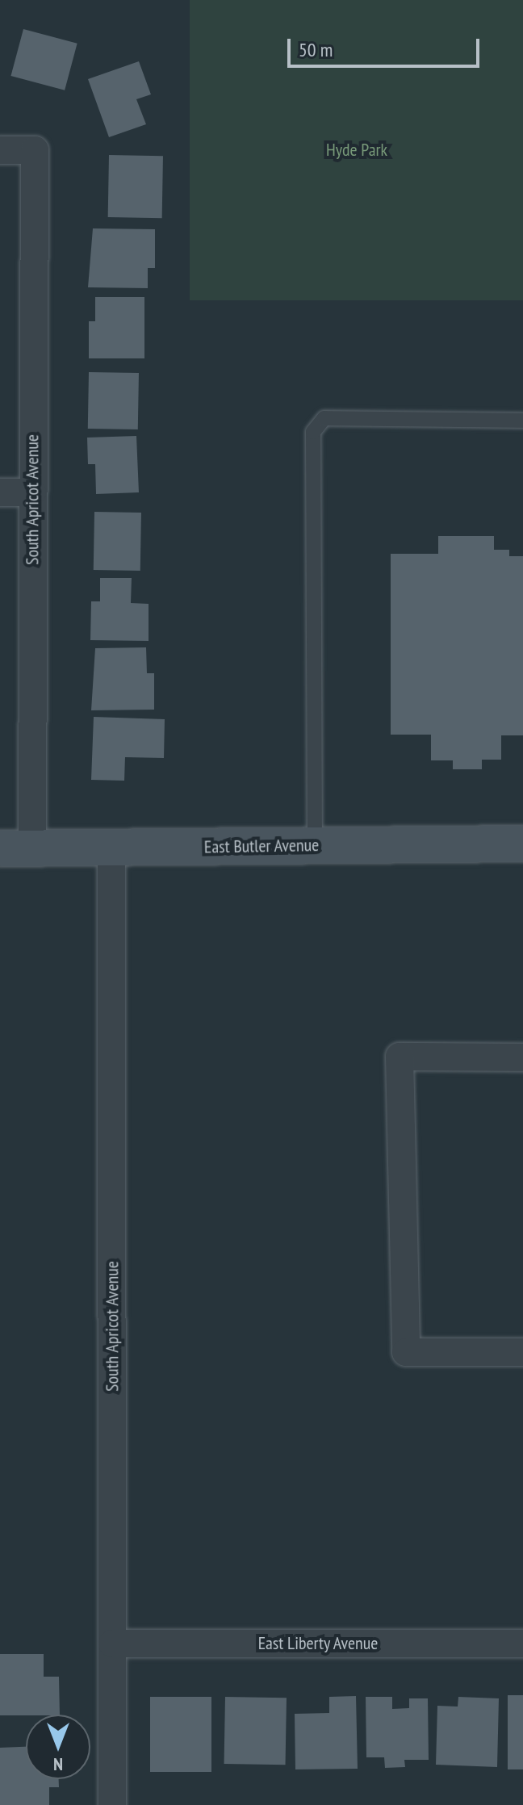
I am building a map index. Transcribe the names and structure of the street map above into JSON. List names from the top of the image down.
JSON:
{
  "streets": {
    "street": ["South Apricot Avenue", "East Butler Avenue", "East Liberty Avenue"]
  },
  "crossings": [
    ["South Apricot Avenue", "East Butler Avenue"],
    ["South Apricot Avenue", "East Liberty Avenue"]
  ],
  "parks": ["Hyde Park"],
  "scale_bar": "50 m",
  "north": "bottom"
}
